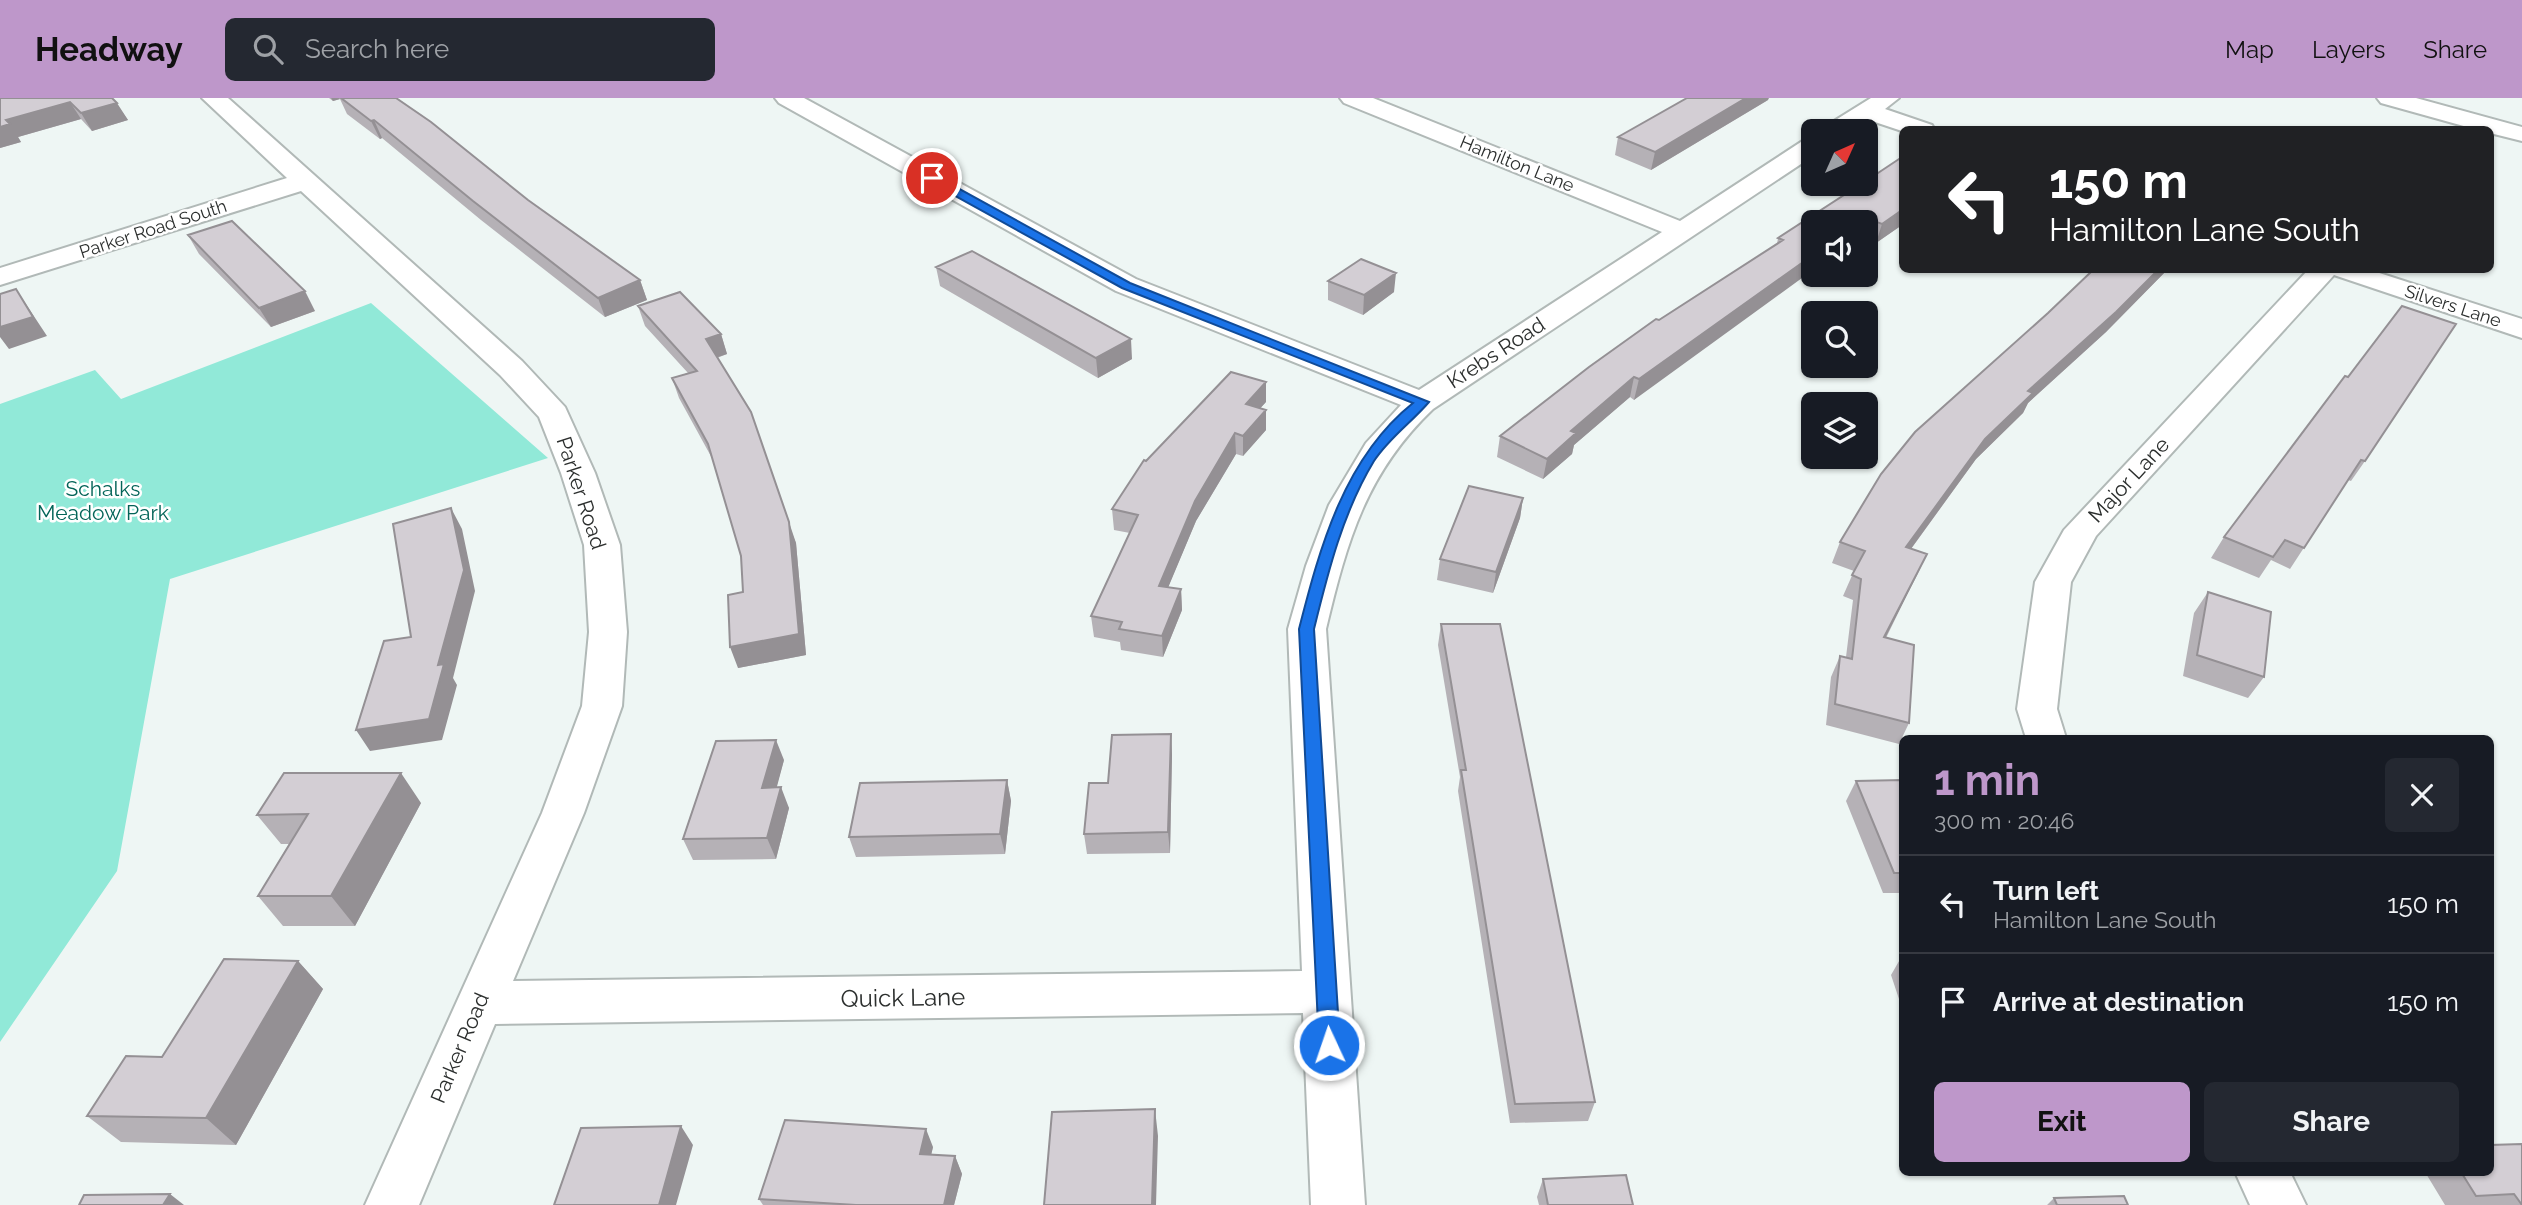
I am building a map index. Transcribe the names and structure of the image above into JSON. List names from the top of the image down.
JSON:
{
  "streets": {
    "street": [
      "Hamilton Lane",
      "Parker Road South",
      "Silvers Lane",
      "Krebs Road",
      "Major Lane",
      "Parker Road",
      "Quick Lane"
    ]
  },
  "crossings": [
    ["Hamilton Lane", "Krebs Road"],
    ["Parker Road South", "Parker Road"],
    ["Krebs Road", "Quick Lane"],
    ["Parker Road", "Quick Lane"]
  ],
  "parks": ["Schalks Meadow Park"],
  "north": "top right",
  "page": {
    "header": "Headway",
    "search": "Search here",
    "nav": ["Map", "Layers", "Share"],
    "turn": ["150 m", "Hamilton Lane South"],
    "heading": ["1 min", "300 m · 20:46"],
    "list": [
      {
        "name": "Turn left",
        "note": "Hamilton Lane South",
        "value": "150 m"
      },
      {
        "name": "Arrive at destination",
        "value": "150 m"
      }
    ],
    "buttons": ["Exit", "Share"]
  }
}
